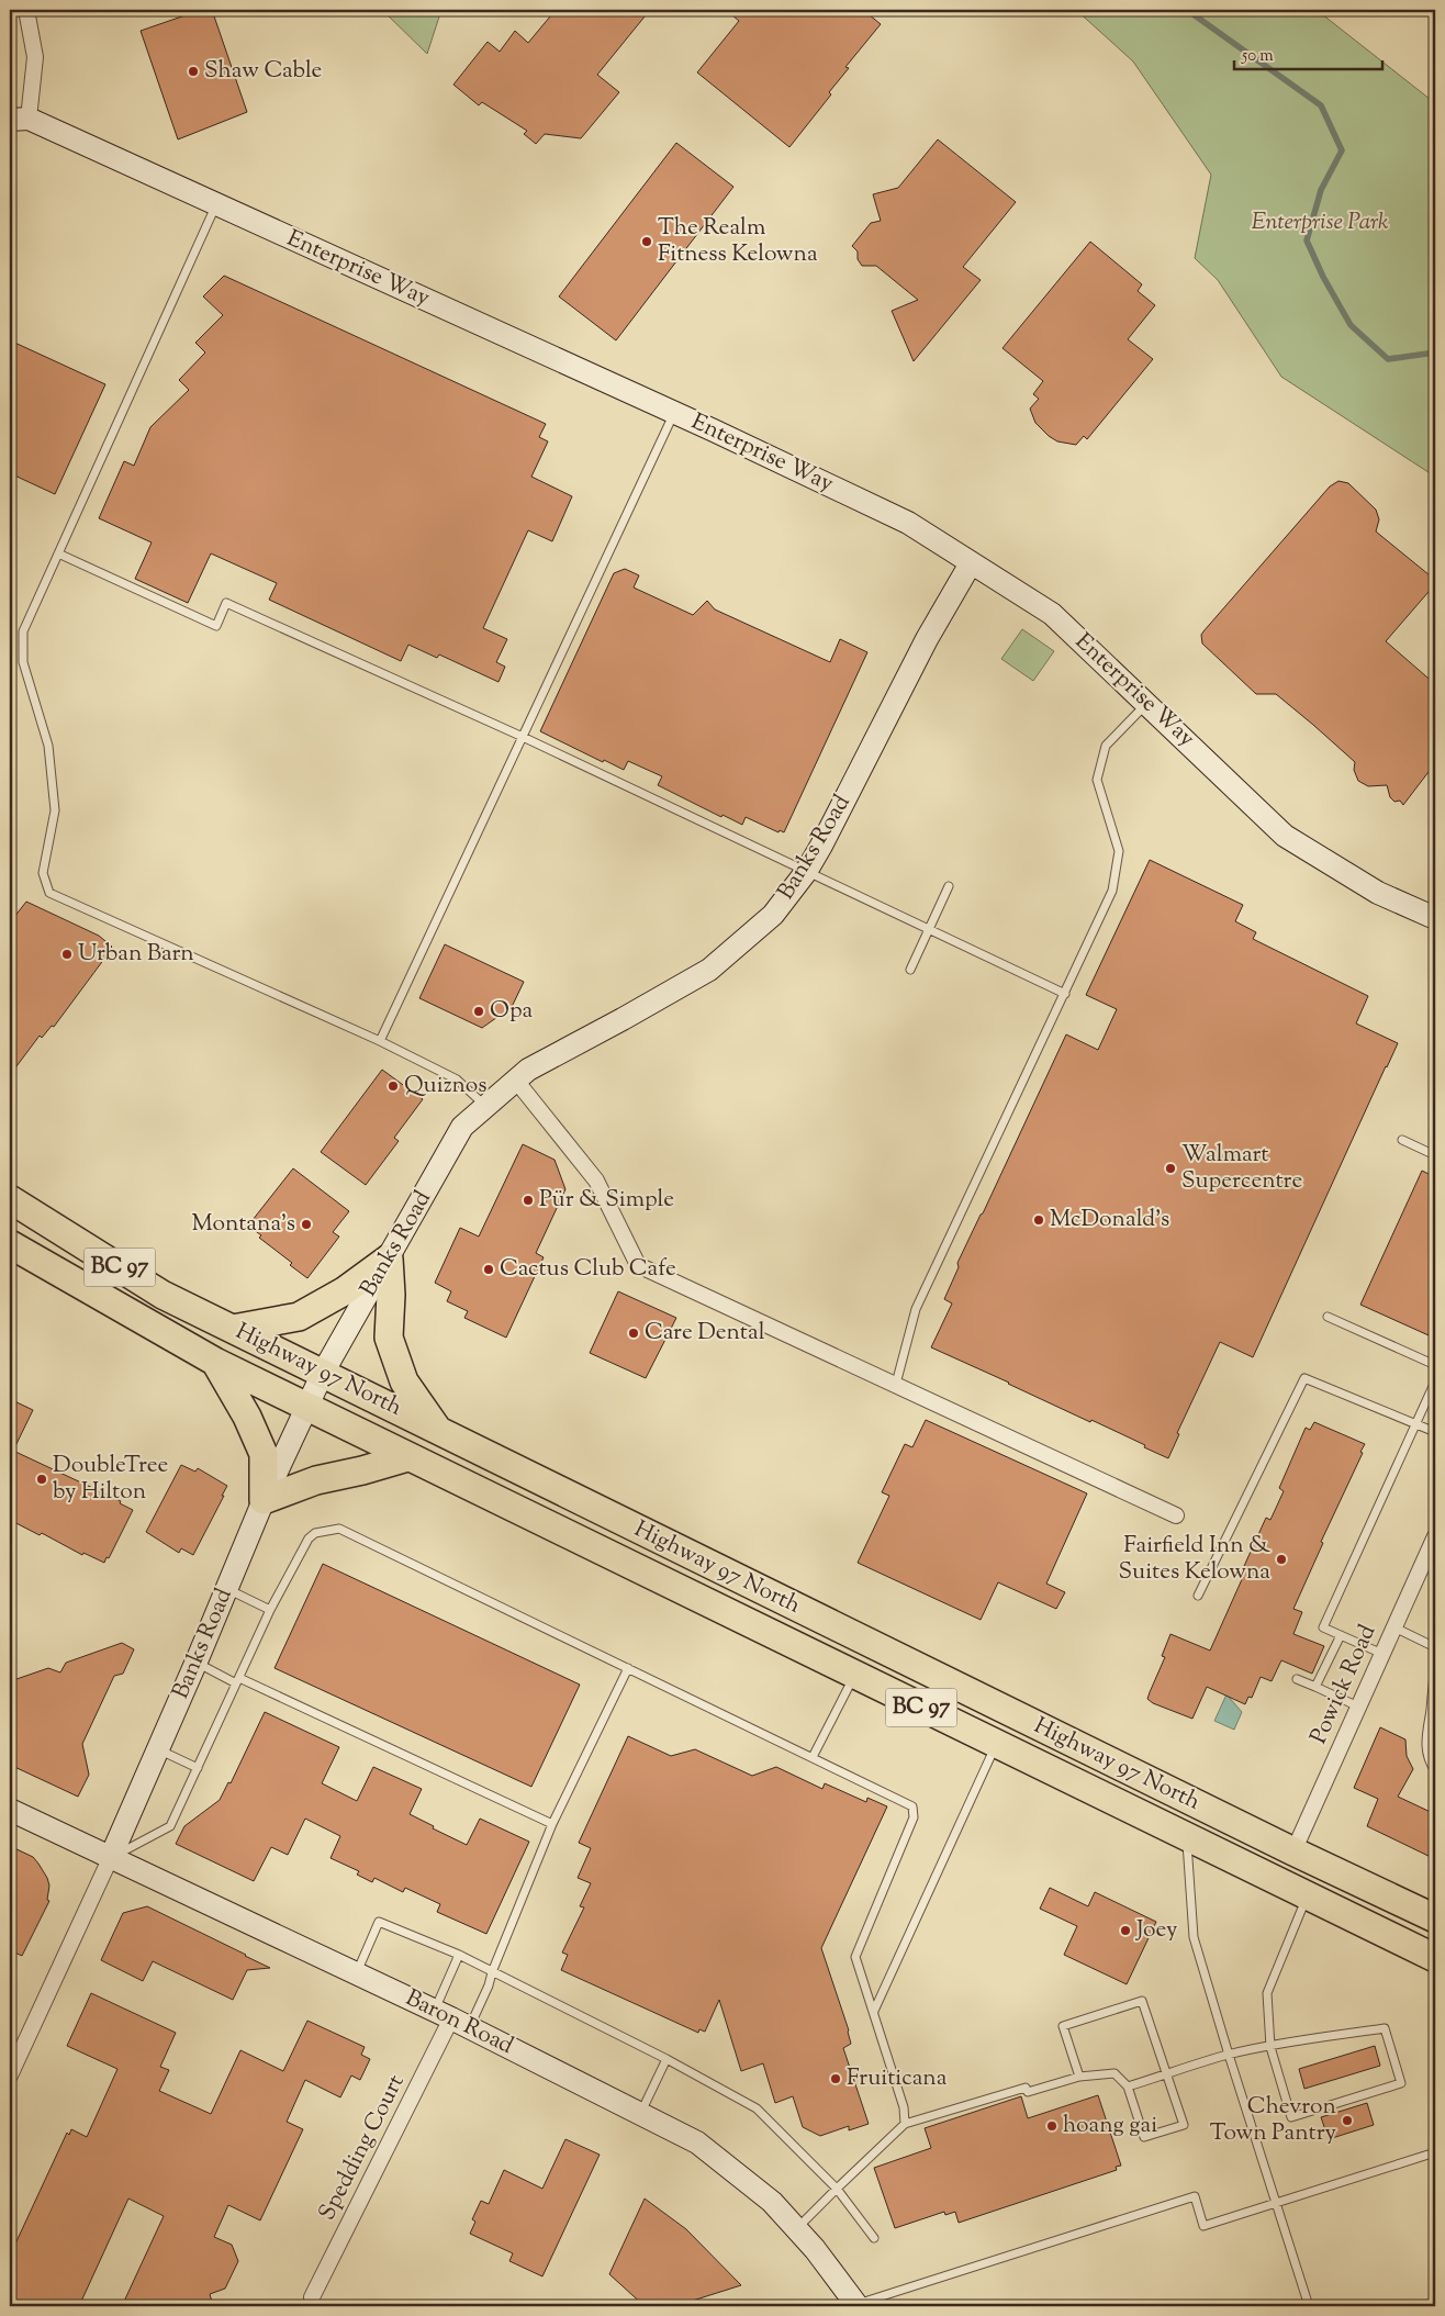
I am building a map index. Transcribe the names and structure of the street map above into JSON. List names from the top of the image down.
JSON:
{
  "streets": {
    "highway": ["BC 97", "Highway 97 North"],
    "street": [
      "Enterprise Way",
      "Banks Road",
      "Powick Road",
      "Baron Road",
      "Spedding Court"
    ]
  },
  "crossings": [
    ["Enterprise Way", "Banks Road"],
    ["Banks Road", "Highway 97 North"],
    ["Banks Road", "Baron Road"],
    ["Highway 97 North", "Powick Road"],
    ["Baron Road", "Spedding Court"]
  ],
  "parks": ["Enterprise Park"],
  "places": [
    "Shaw Cable",
    "The Realm Fitness Kelowna",
    "Urban Barn",
    "Opa",
    "Quiznos",
    "Walmart Supercentre",
    "Pür & Simple",
    "McDonald's",
    "Montana's",
    "Cactus Club Cafe",
    "Care Dental",
    "DoubleTree by Hilton",
    "Fairfield Inn & Suites Kelowna",
    "Joey",
    "Fruiticana",
    "Chevron Town Pantry",
    "hoang gai"
  ],
  "scale_bar": "50 m"
}
